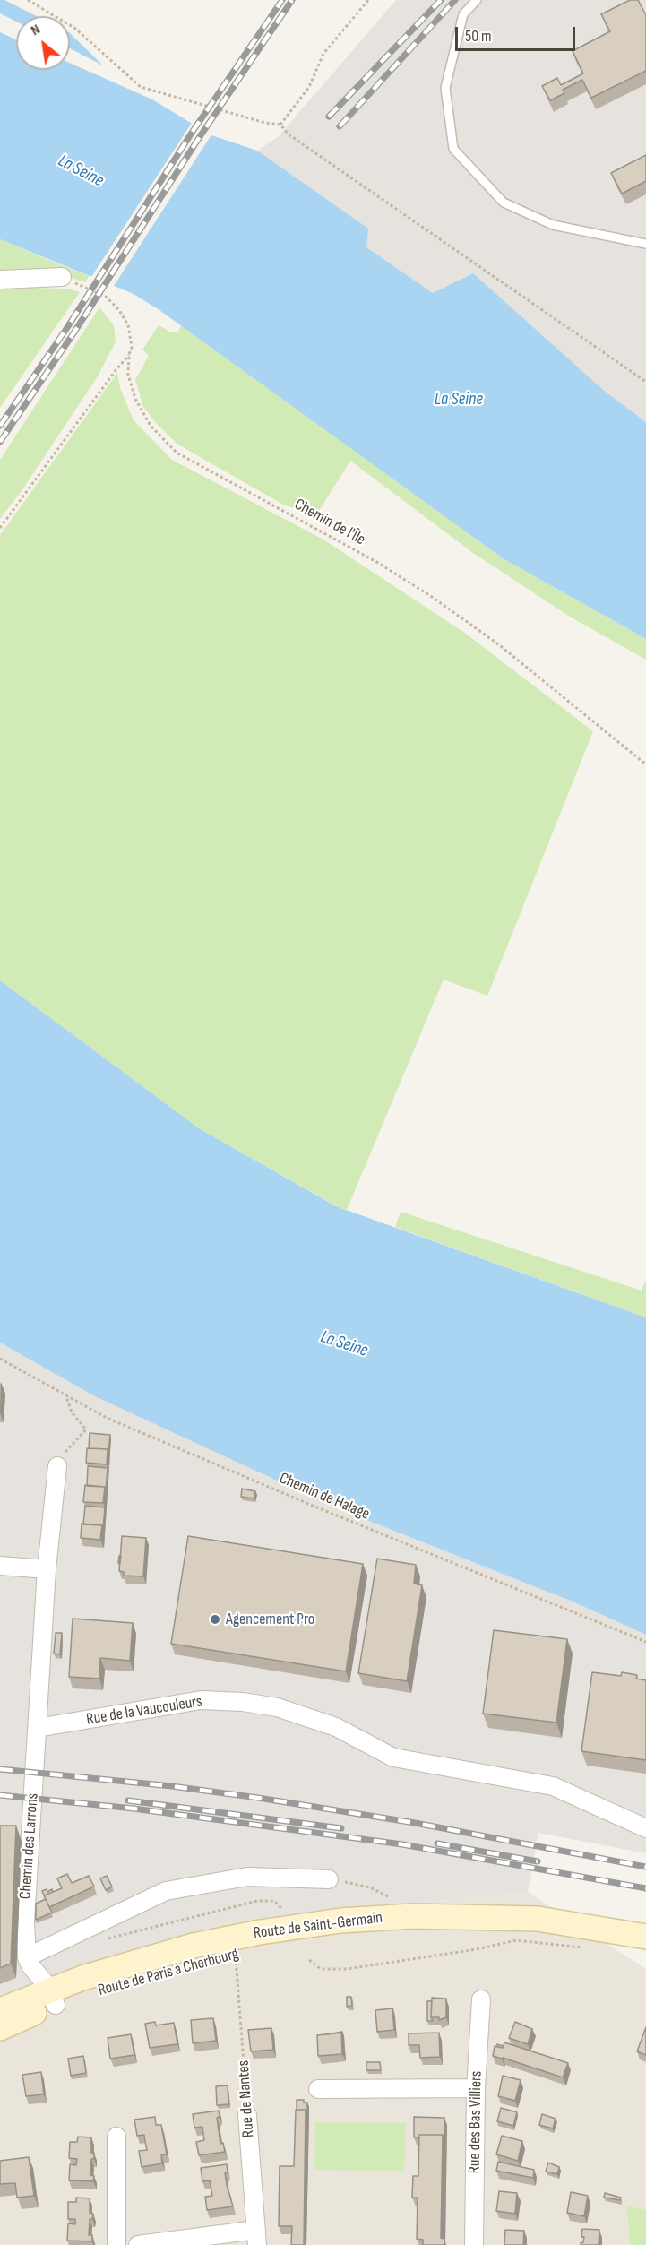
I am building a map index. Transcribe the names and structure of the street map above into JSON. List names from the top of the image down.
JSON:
{
  "streets": {
    "main road": ["Route de Saint-Germain", "Route de Paris à Cherbourg"],
    "street": [
      "Rue de la Vaucouleurs",
      "Chemin des Larrons",
      "Rue de Nantes",
      "Rue des Bas Villiers"
    ],
    "path": ["Chemin de l'Île", "Chemin de Halage"]
  },
  "crossings": [
    ["Rue de la Vaucouleurs", "Chemin des Larrons"],
    ["Route de Saint-Germain", "Route de Paris à Cherbourg"],
    ["Route de Paris à Cherbourg", "Rue de Nantes"]
  ],
  "water": ["La Seine"],
  "places": ["Agencement Pro"],
  "scale_bar": "50 m",
  "north": "top left"
}
